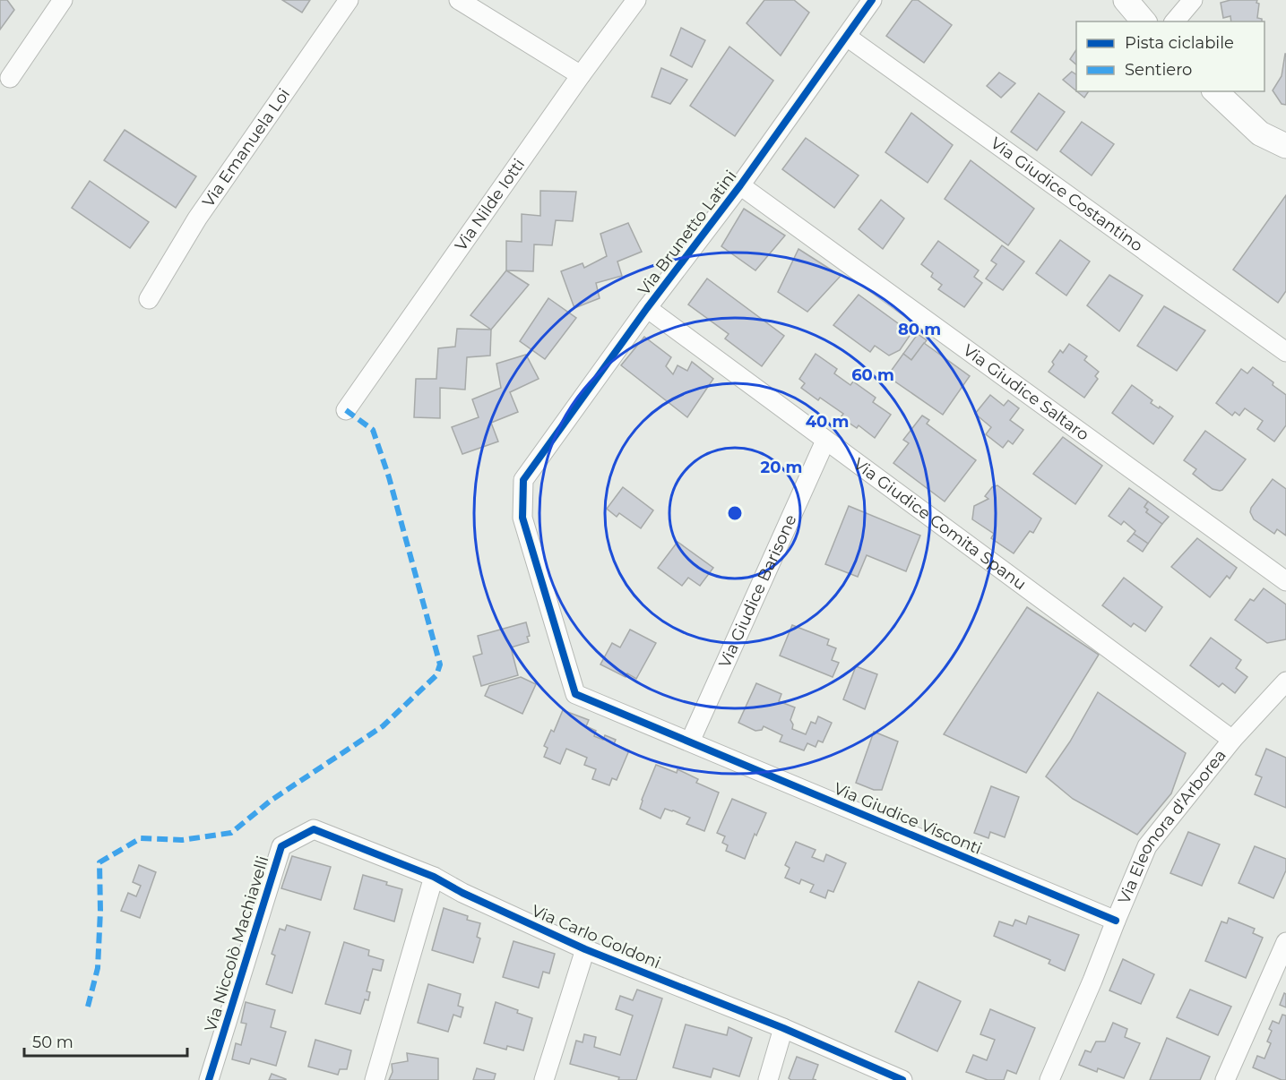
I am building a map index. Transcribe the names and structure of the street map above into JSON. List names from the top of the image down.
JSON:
{
  "streets": {
    "street": [
      "Via Emanuela Loi",
      "Via Giudice Costantino",
      "Via Nilde Iotti",
      "Via Brunetto Latini",
      "Via Giudice Saltaro",
      "Via Giudice Comita Spanu",
      "Via Giudice Barisone",
      "Via Giudice Visconti",
      "Via Eleonora d'Arborea",
      "Via Carlo Goldoni",
      "Via Niccolò Machiavelli"
    ]
  },
  "crossings": [
    ["Via Giudice Costantino", "Via Brunetto Latini"],
    ["Via Brunetto Latini", "Via Giudice Saltaro"],
    ["Via Brunetto Latini", "Via Giudice Comita Spanu"],
    ["Via Brunetto Latini", "Via Giudice Visconti"],
    ["Via Giudice Comita Spanu", "Via Giudice Barisone"],
    ["Via Giudice Comita Spanu", "Via Eleonora d'Arborea"],
    ["Via Giudice Barisone", "Via Giudice Visconti"],
    ["Via Giudice Visconti", "Via Eleonora d'Arborea"],
    ["Via Carlo Goldoni", "Via Niccolò Machiavelli"]
  ],
  "legend": ["Pista ciclabile", "Sentiero"],
  "scale_bar": "50 m",
  "rings": [
    "80 m",
    "60 m",
    "40 m",
    "20 m"
  ]
}
